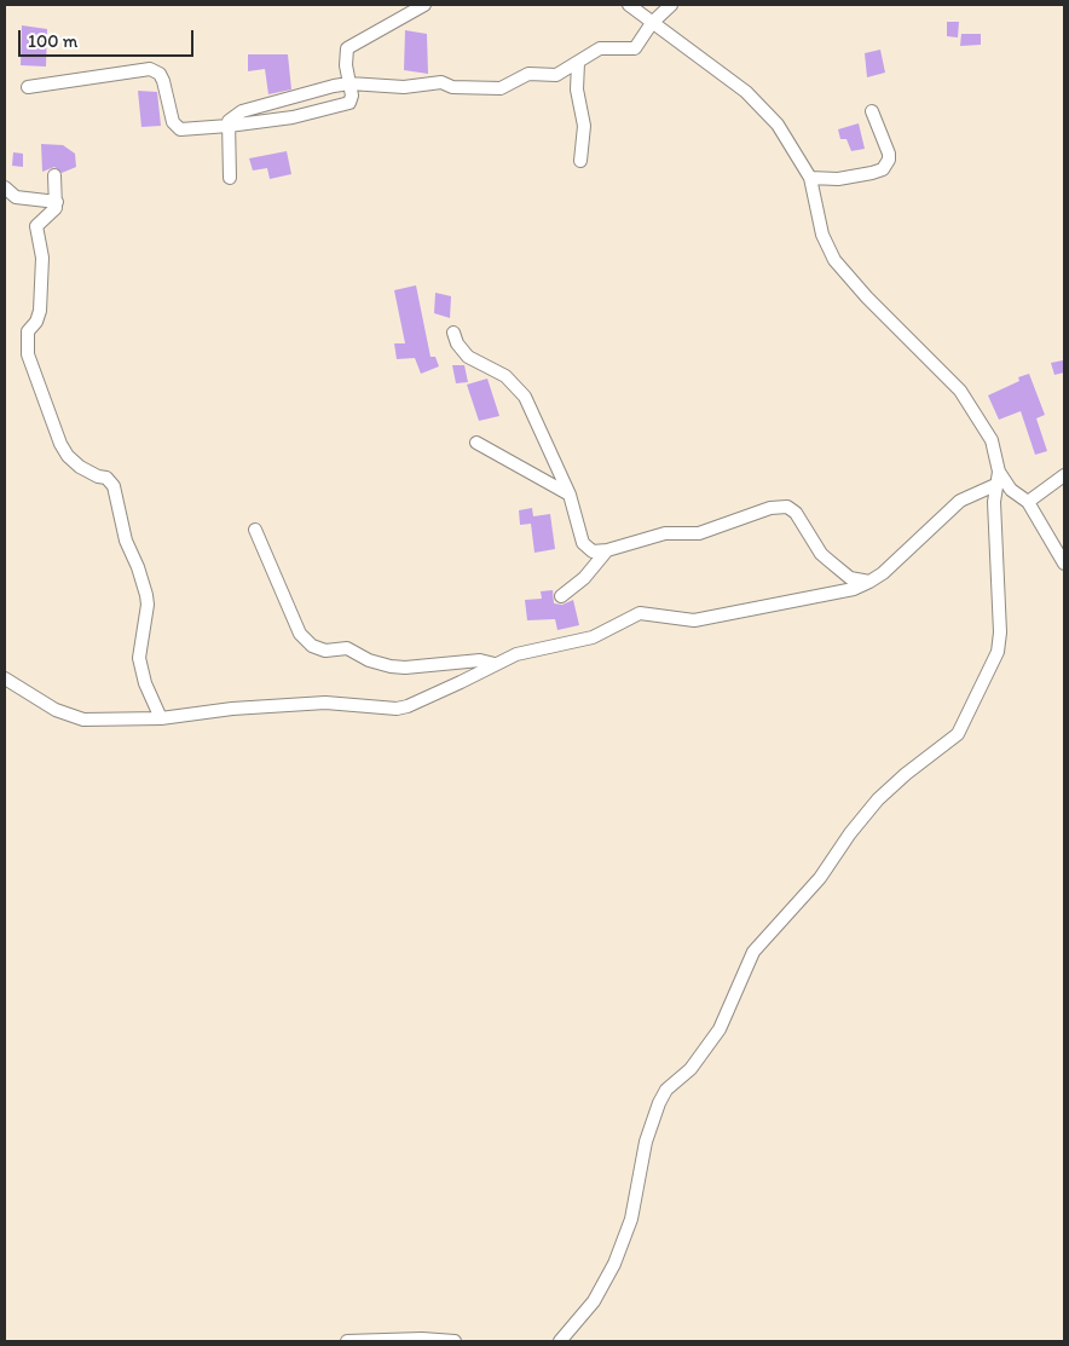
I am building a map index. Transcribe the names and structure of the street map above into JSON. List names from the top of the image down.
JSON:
{
  "scale_bar": "100 m"
}
